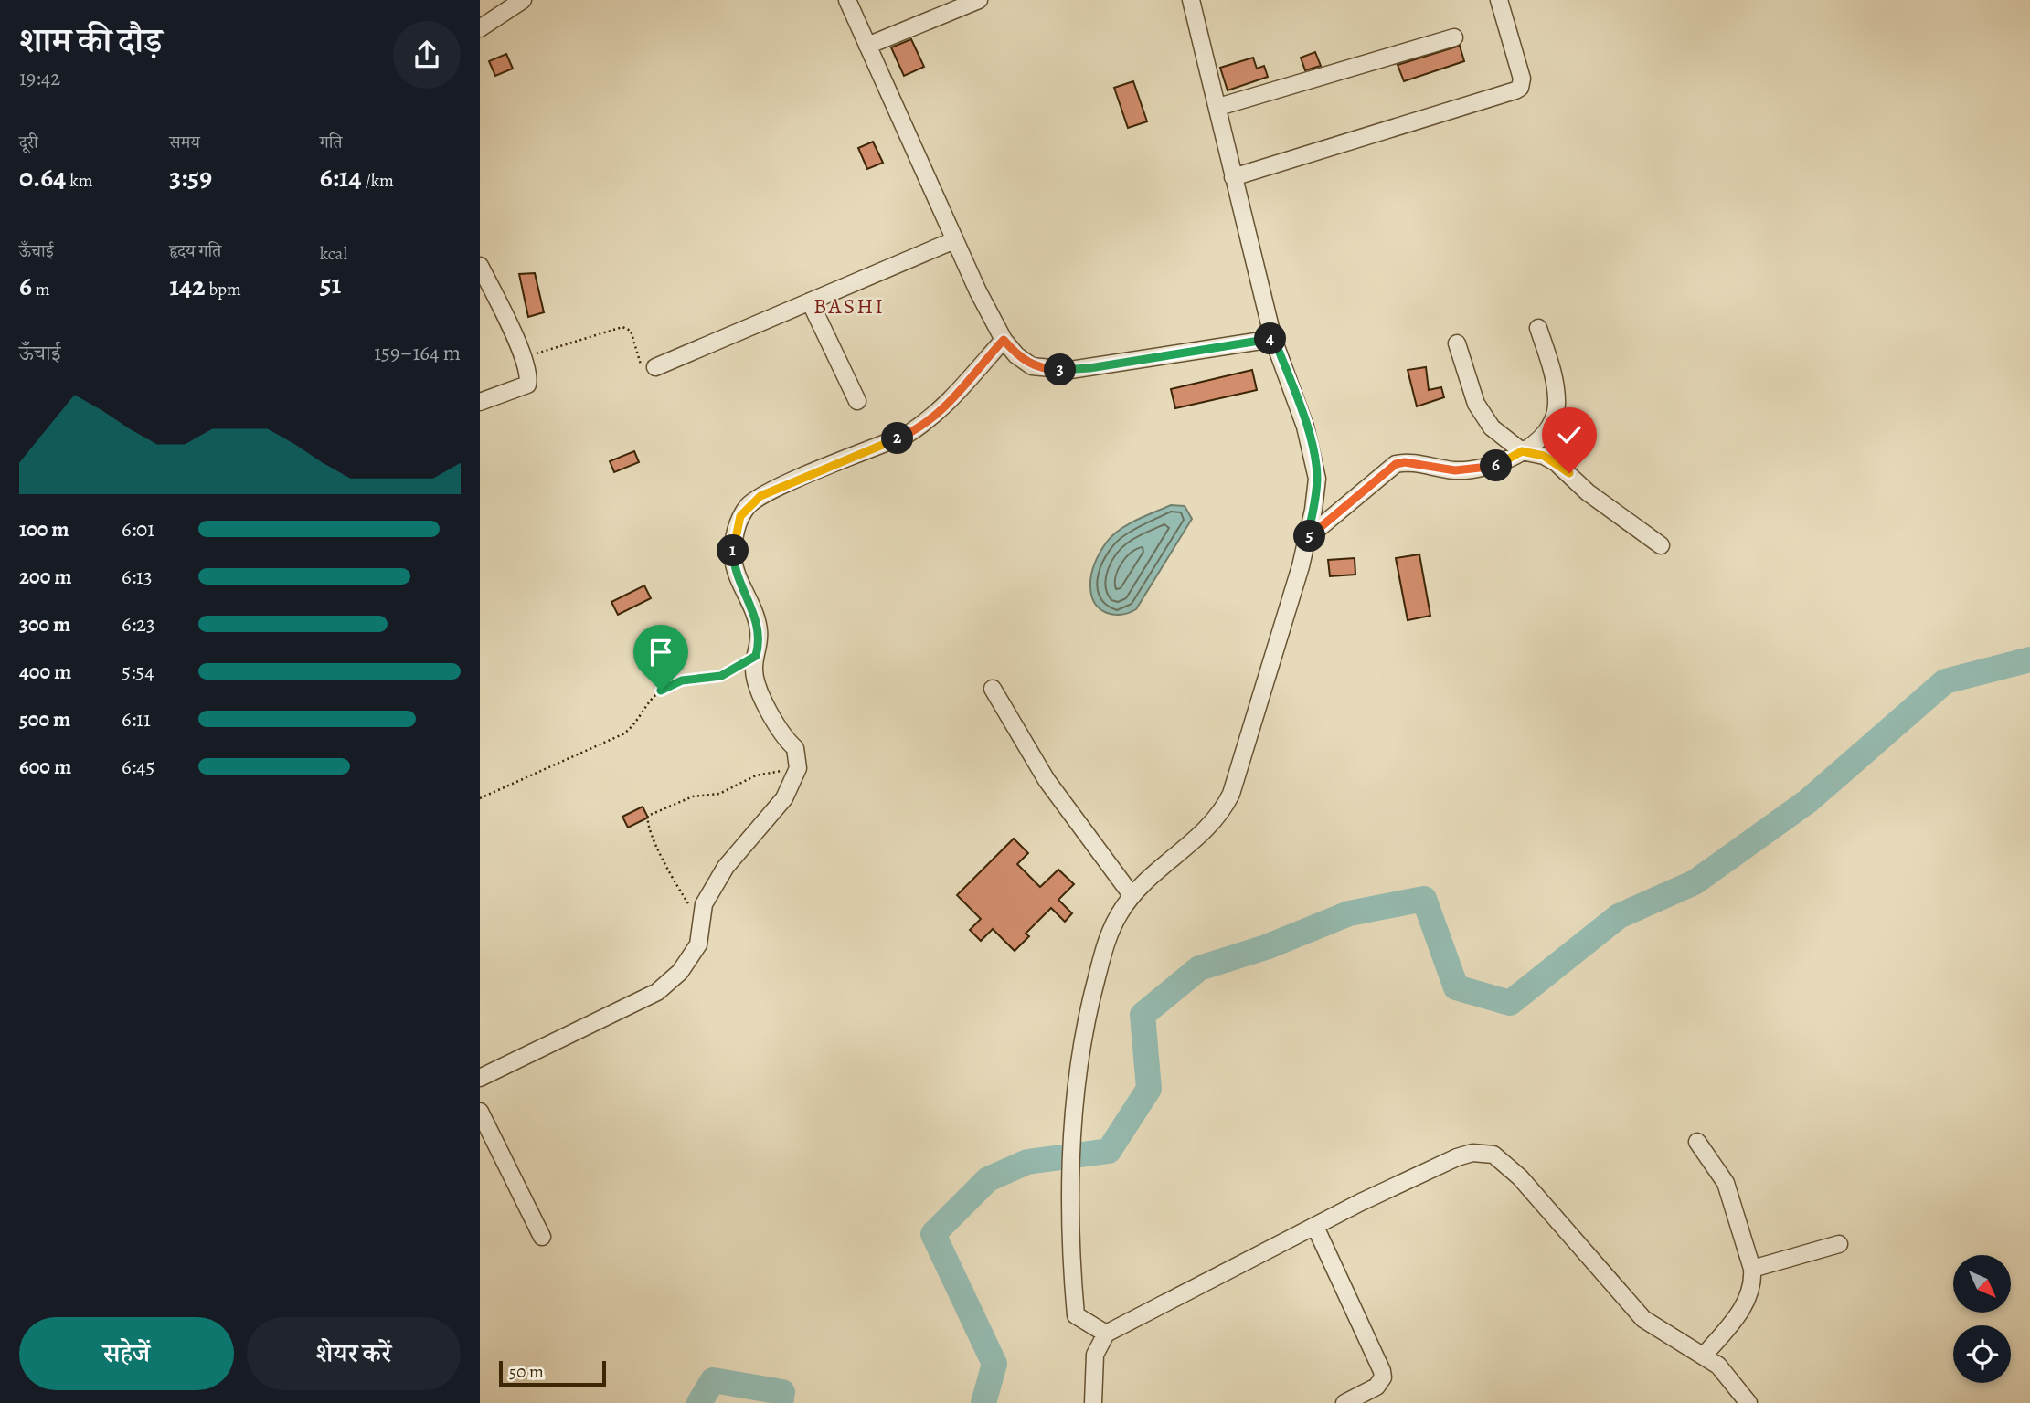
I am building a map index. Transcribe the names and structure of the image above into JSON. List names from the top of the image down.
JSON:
{
  "districts": ["BASHI"],
  "scale_bar": "50 m",
  "north": "bottom right",
  "page": {
    "heading": ["शाम की दौड़", "19:42"],
    "stats": [
      ["दूरी", "0.64 km"],
      ["समय", "3:59"],
      ["गति", "6:14 /km"],
      ["ऊँचाई", "6 m"],
      ["हृदय गति", "142 bpm"],
      ["kcal", "51"]
    ],
    "pins": [
      "4",
      "3",
      "2",
      "6",
      "5",
      "1"
    ],
    "chart": ["ऊँचाई", "159–164 m"],
    "list": [
      {
        "name": "100 m",
        "note": "6:01"
      },
      {
        "name": "200 m",
        "note": "6:13"
      },
      {
        "name": "300 m",
        "note": "6:23"
      },
      {
        "name": "400 m",
        "note": "5:54"
      },
      {
        "name": "500 m",
        "note": "6:11"
      },
      {
        "name": "600 m",
        "note": "6:45"
      }
    ],
    "buttons": ["सहेजें", "शेयर करें"],
    "scale": "50 m"
  }
}
